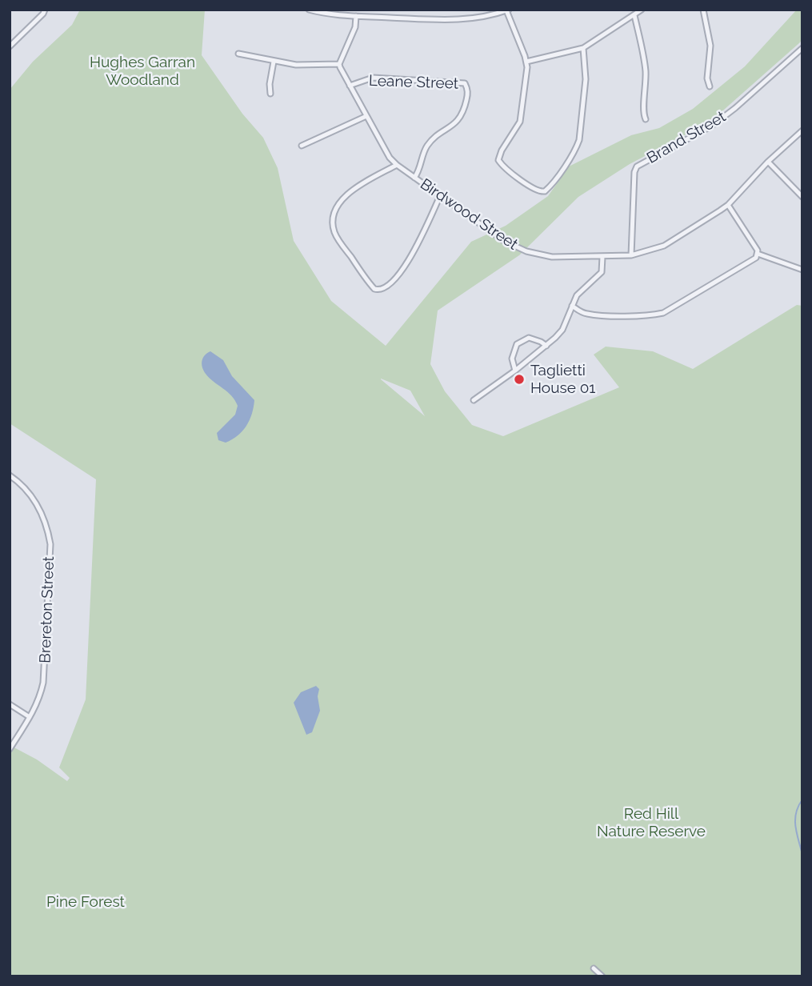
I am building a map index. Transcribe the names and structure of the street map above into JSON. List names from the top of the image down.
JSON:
{
  "streets": {
    "street": [
      "Leane Street",
      "Brand Street",
      "Birdwood Street",
      "Brereton Street"
    ]
  },
  "crossings": [
    ["Leane Street", "Birdwood Street"],
    ["Brand Street", "Birdwood Street"]
  ],
  "parks": ["Hughes Garran Woodland", "Red Hill Nature Reserve", "Pine Forest"],
  "places": ["Taglietti House 01"]
}
